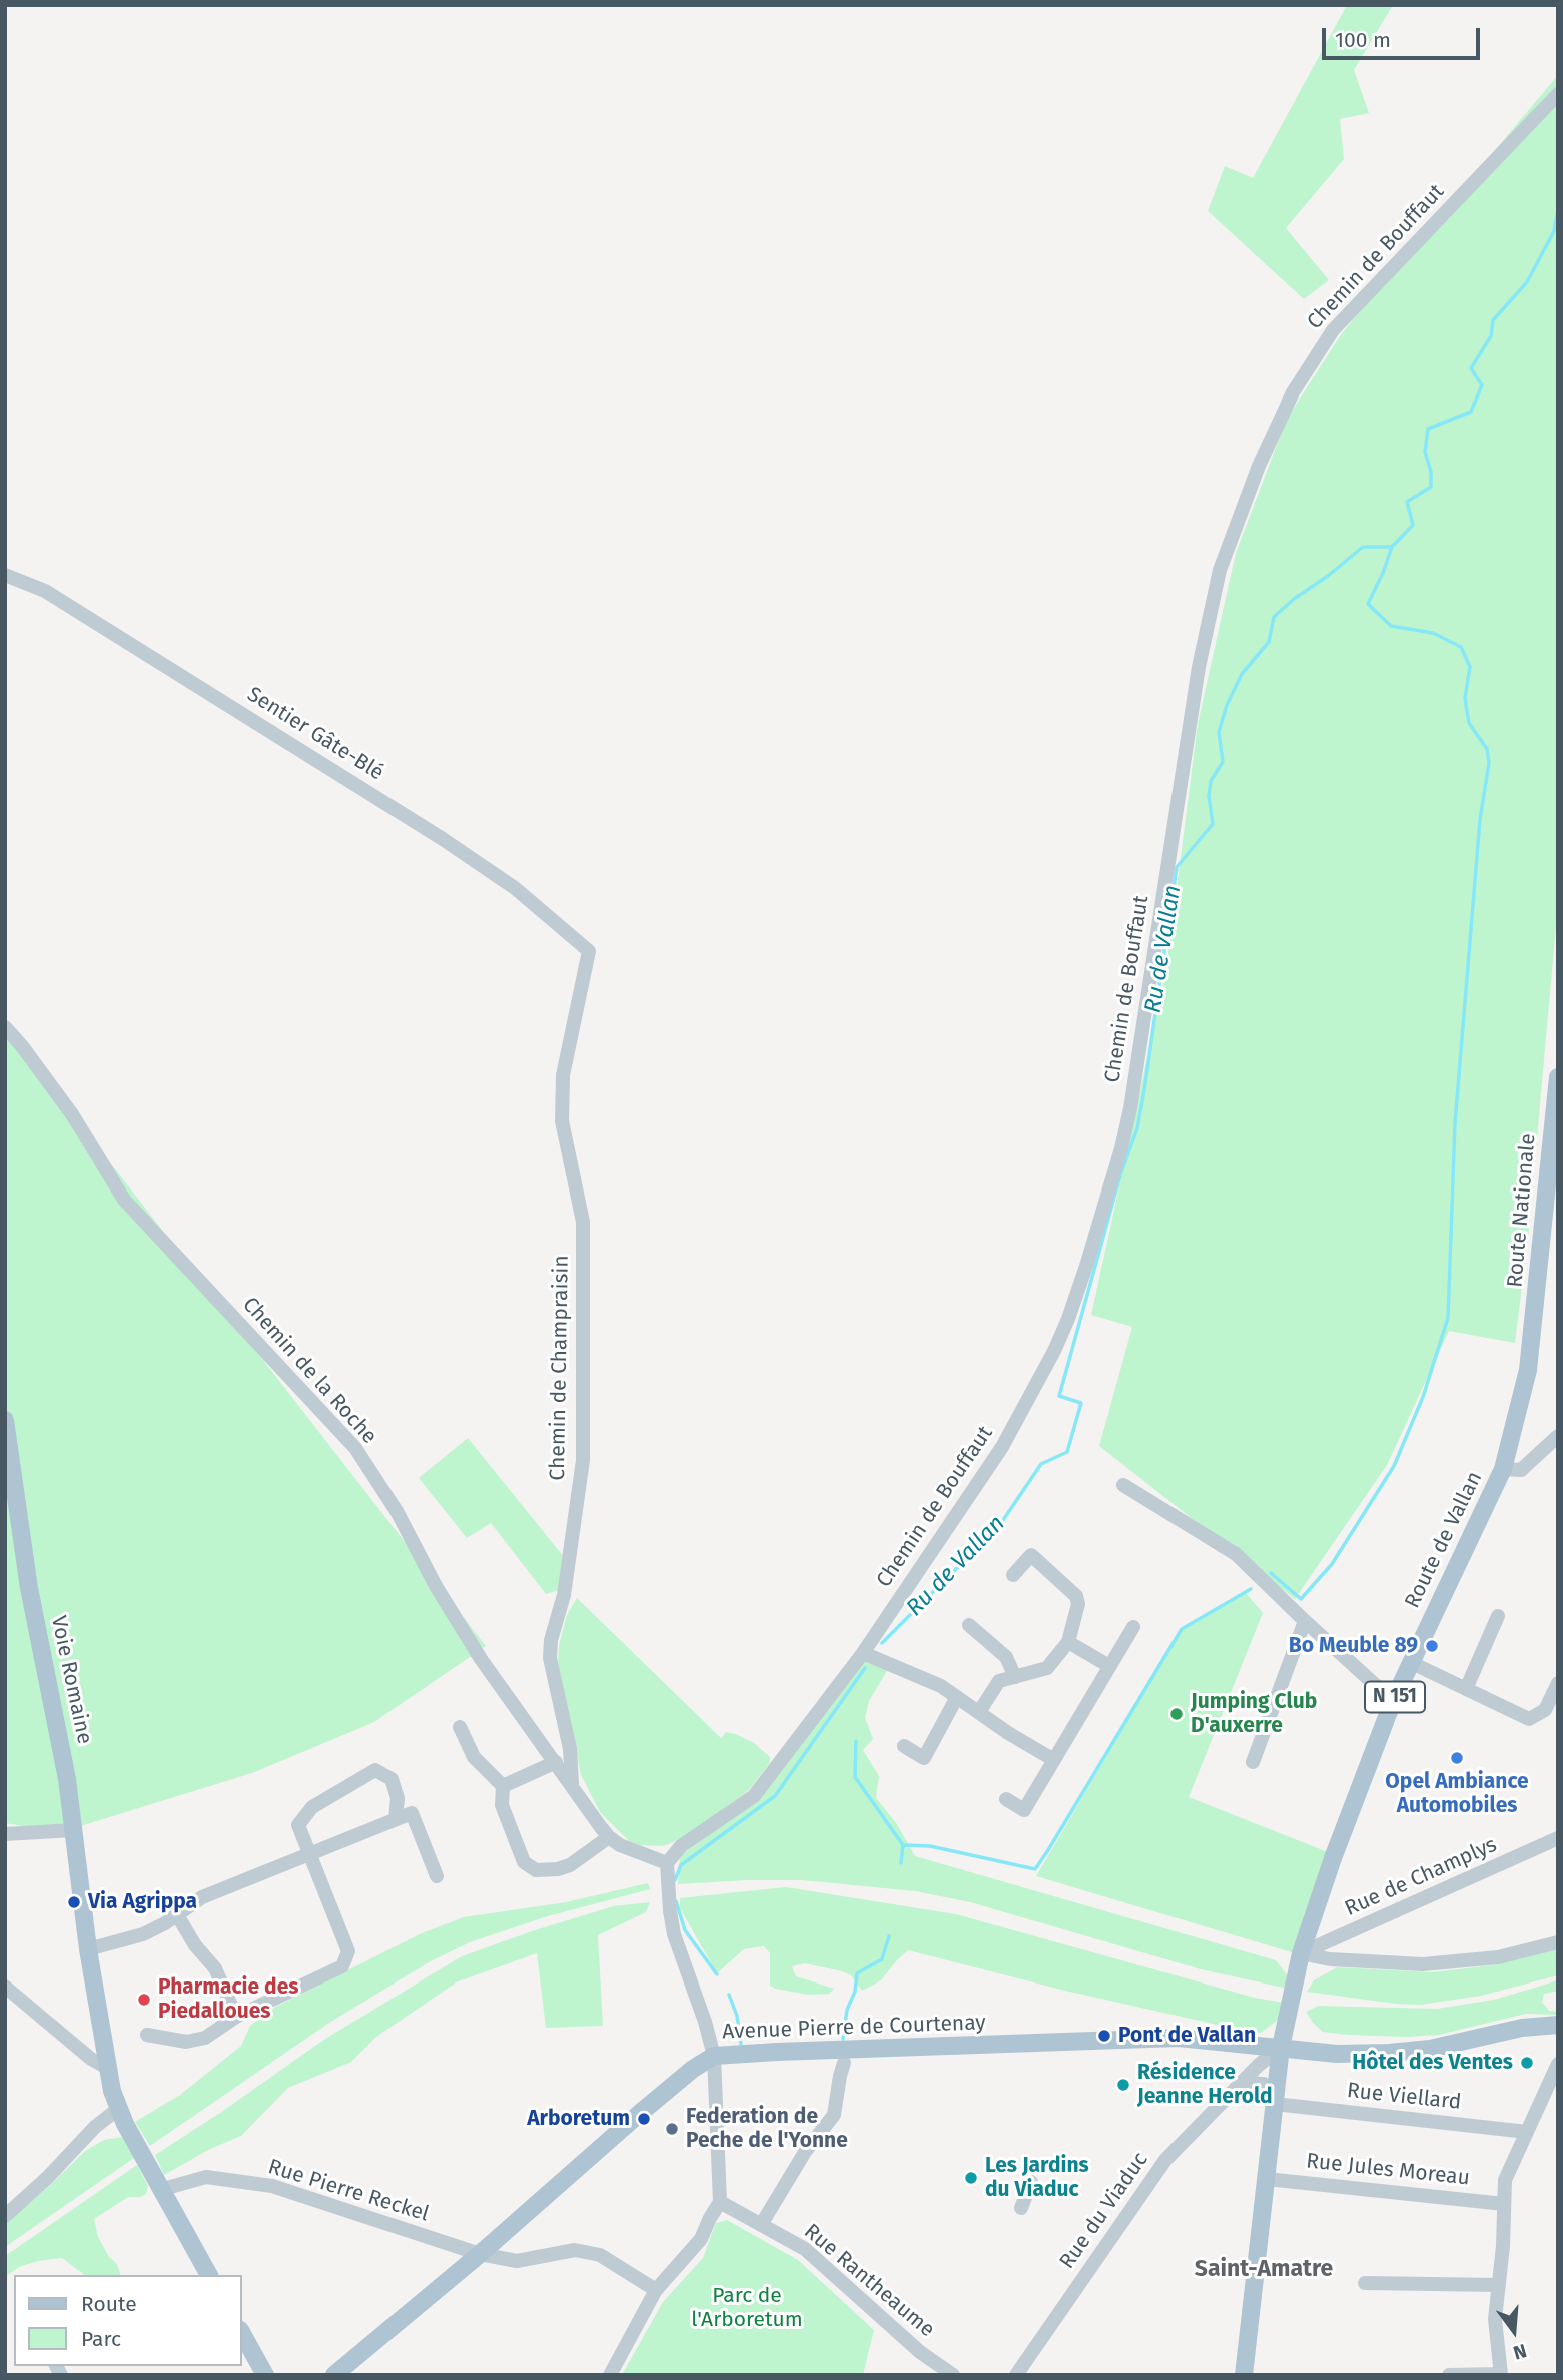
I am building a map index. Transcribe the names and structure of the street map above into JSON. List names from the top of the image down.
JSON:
{
  "streets": {
    "main road": [
      "Route Nationale",
      "Route de Vallan",
      "Voie Romaine",
      "N 151",
      "Avenue Pierre de Courtenay"
    ],
    "street": [
      "Chemin de Bouffaut",
      "Sentier Gâte-Blé",
      "Chemin de Champraisin",
      "Chemin de la Roche",
      "Rue de Champlys",
      "Rue Viellard",
      "Rue Jules Moreau",
      "Rue Pierre Reckel",
      "Rue du Viaduc",
      "Rue Rantheaume"
    ]
  },
  "crossings": [
    ["Chemin de Bouffaut", "Chemin de la Roche"],
    ["Sentier Gâte-Blé", "Chemin de Champraisin"],
    ["Route Nationale", "Route de Vallan"],
    ["Chemin de Champraisin", "Chemin de la Roche"],
    ["Route de Vallan", "N 151"],
    ["Route de Vallan", "Rue de Champlys"],
    ["Voie Romaine", "Rue Pierre Reckel"],
    ["N 151", "Rue de Champlys"],
    ["N 151", "Avenue Pierre de Courtenay"],
    ["N 151", "Rue Viellard"],
    ["N 151", "Rue Jules Moreau"],
    ["N 151", "Rue du Viaduc"],
    ["Avenue Pierre de Courtenay", "Rue Pierre Reckel"],
    ["Avenue Pierre de Courtenay", "Rue du Viaduc"]
  ],
  "districts": ["Saint-Amatre"],
  "water": ["Ru de Vallan"],
  "parks": ["Parc de l'Arboretum"],
  "places": [
    "Bo Meuble 89",
    "Jumping Club D'auxerre",
    "Opel Ambiance Automobiles",
    "Via Agrippa",
    "Pharmacie des Piedalloues",
    "Pont de Vallan",
    "Hôtel des Ventes",
    "Résidence Jeanne Herold",
    "Arboretum",
    "Federation de Peche de l'Yonne",
    "Les Jardins du Viaduc"
  ],
  "legend": ["Route", "Parc"],
  "scale_bar": "100 m",
  "north": "bottom"
}
